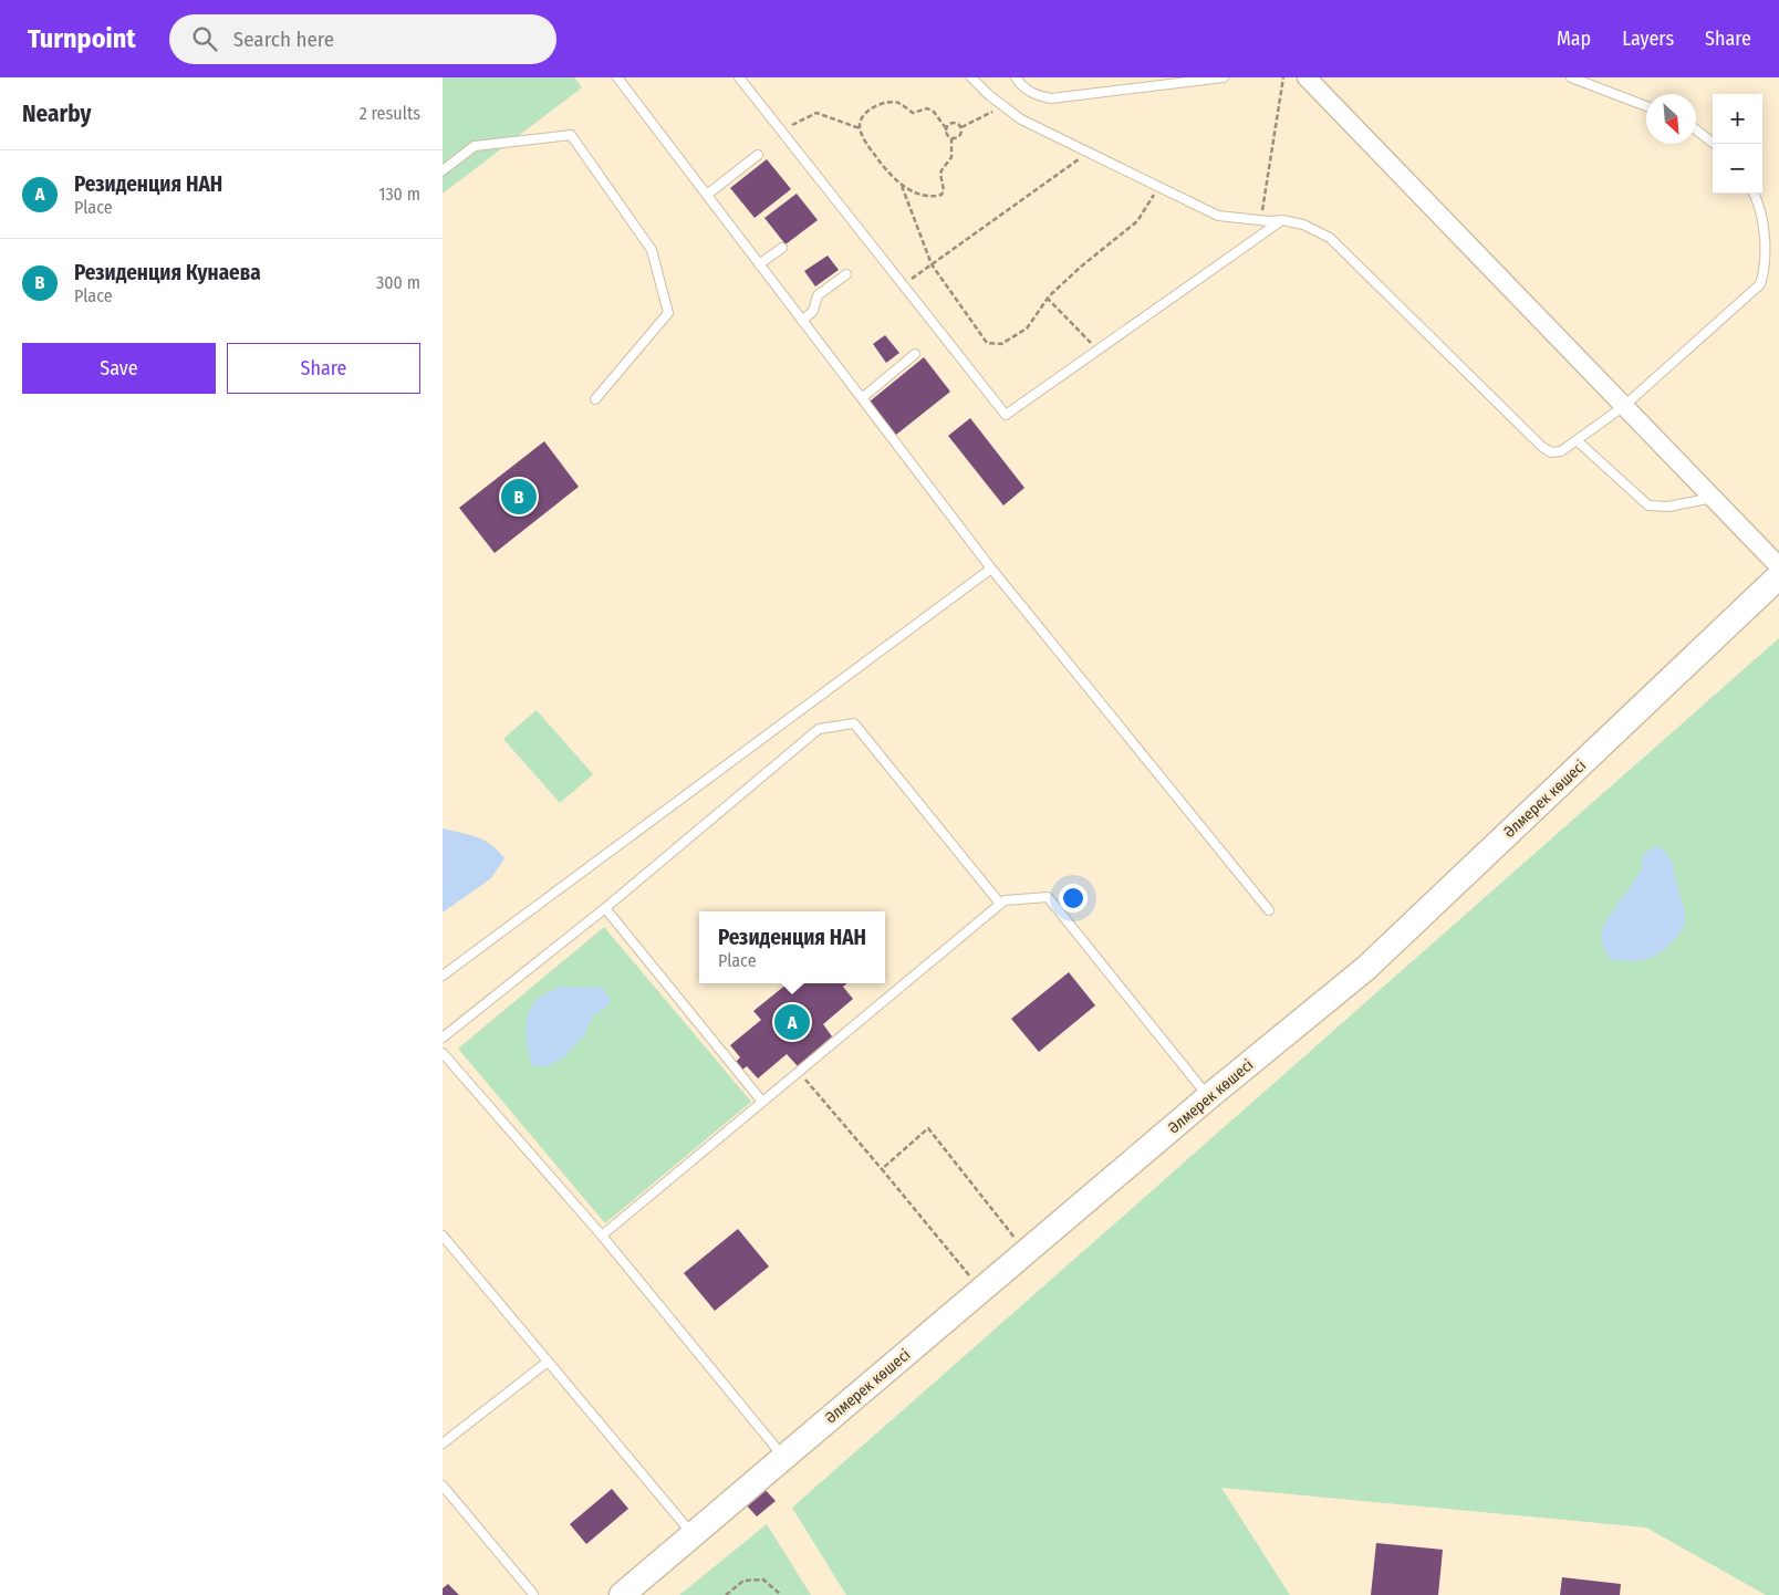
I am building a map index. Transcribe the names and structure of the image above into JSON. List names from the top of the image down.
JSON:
{
  "streets": {
    "street": ["Әлмерек көшесі"]
  },
  "north": "bottom right",
  "page": {
    "header": "Turnpoint",
    "search": "Search here",
    "nav": ["Map", "Layers", "Share"],
    "heading": ["Nearby", "2 results"],
    "map_buttons": ["+", "−"],
    "list": [
      {
        "mark": "A",
        "name": "Резиденция НАН",
        "note": "Place",
        "value": "130 m"
      },
      {
        "mark": "B",
        "name": "Резиденция Кунаева",
        "note": "Place",
        "value": "300 m"
      }
    ],
    "buttons": ["Save", "Share"],
    "pins": ["B", "A"],
    "popup": ["Резиденция НАН", "Place"]
  }
}
